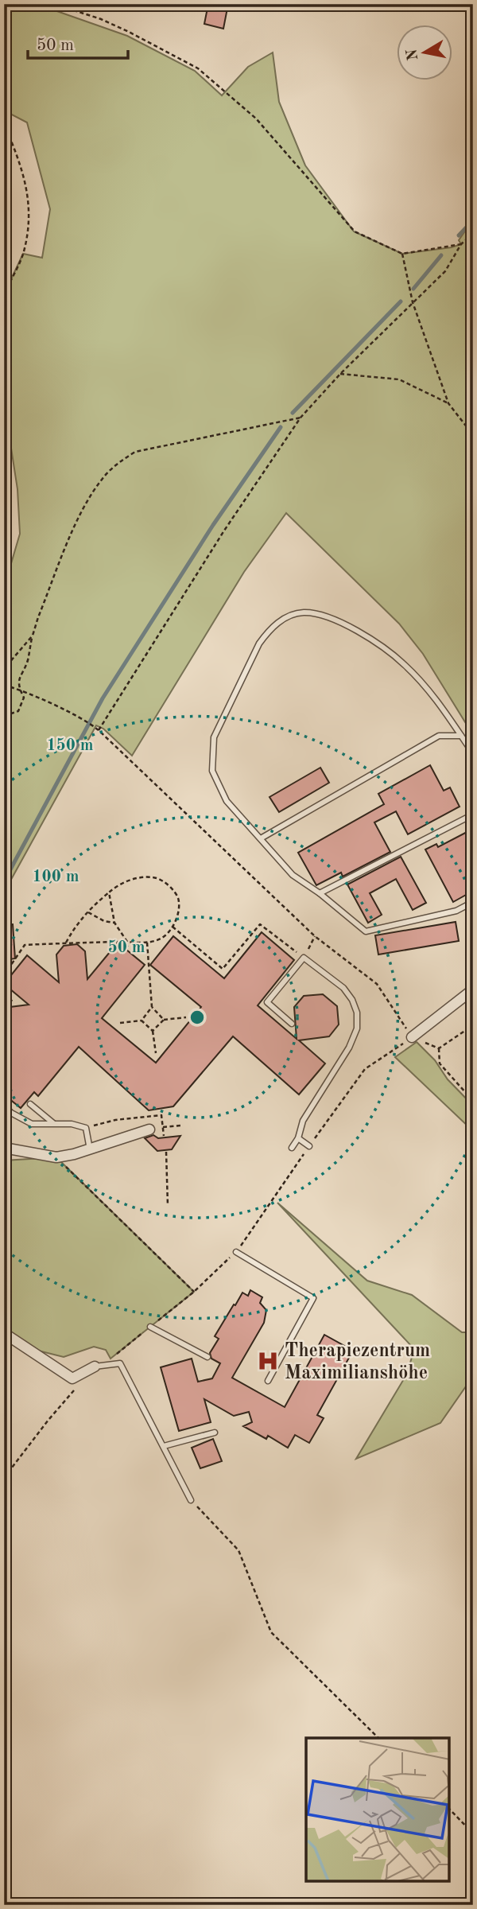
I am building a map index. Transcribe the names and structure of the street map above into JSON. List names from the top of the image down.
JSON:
{
  "places": {
    "hospital": ["Therapiezentrum Maximilianshöhe"]
  },
  "scale_bar": "50 m",
  "north": "left",
  "rings": ["150 m", "100 m", "50 m"]
}
